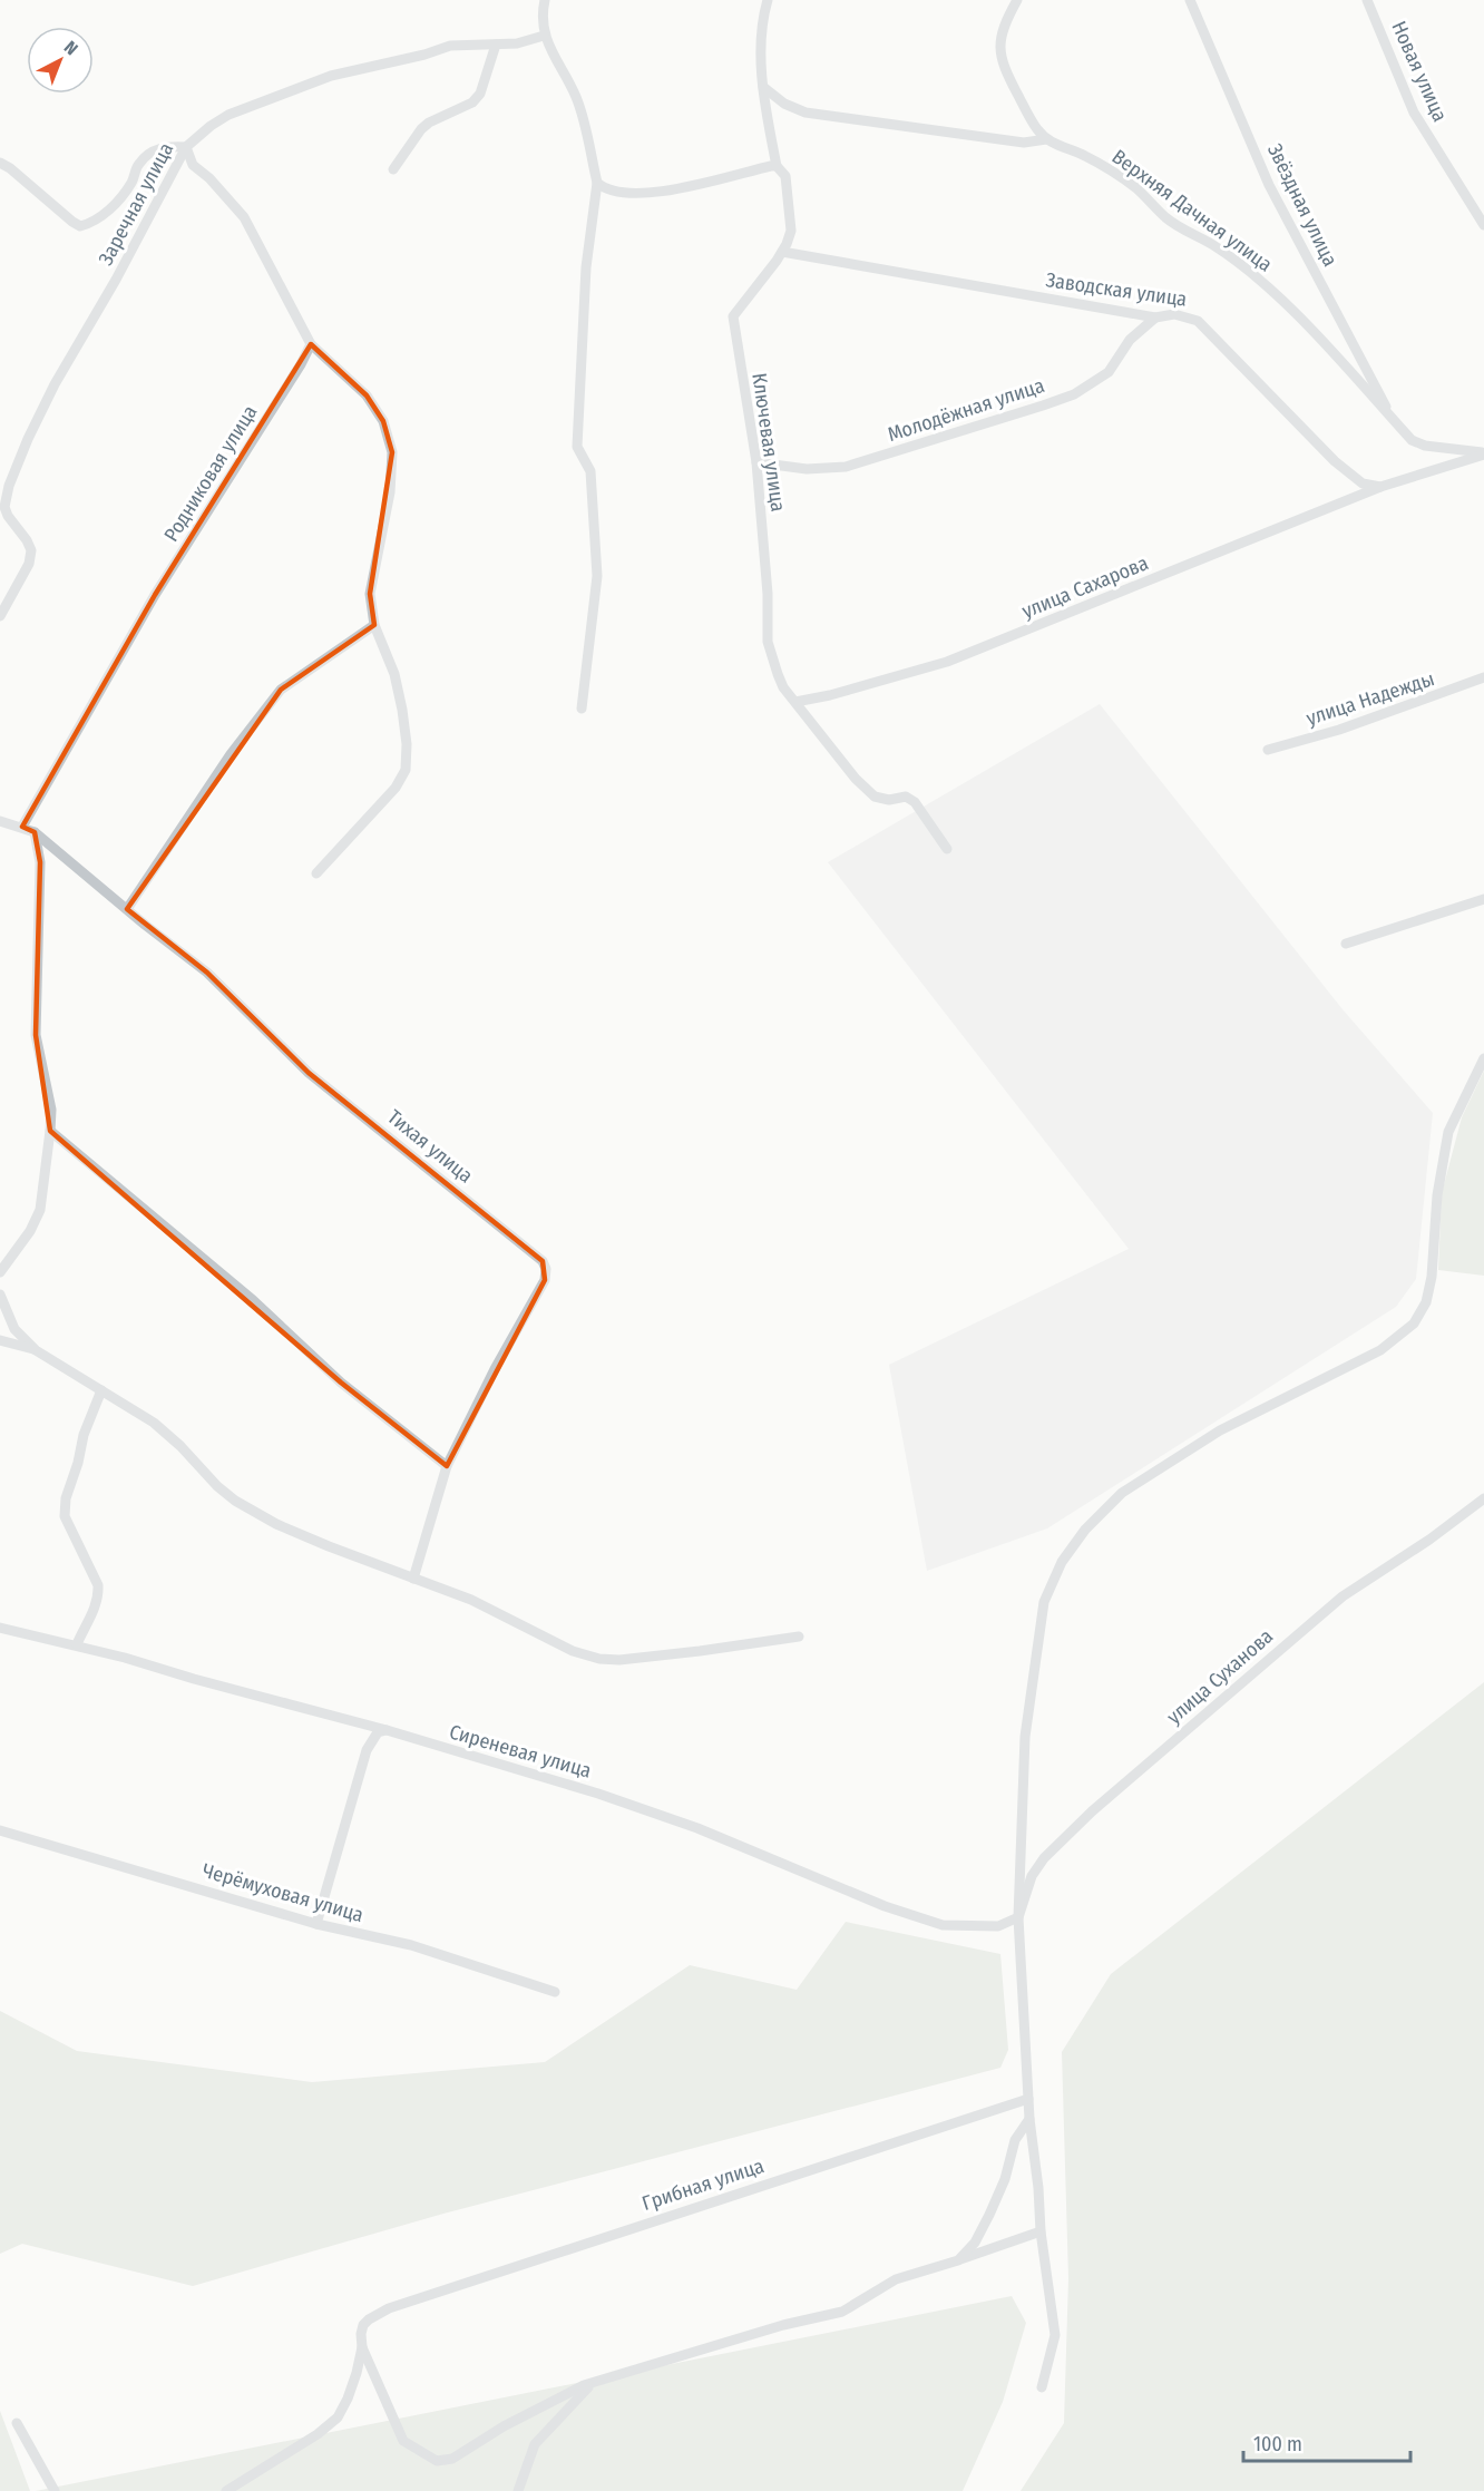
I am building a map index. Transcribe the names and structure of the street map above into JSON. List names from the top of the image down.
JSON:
{
  "streets": {
    "street": [
      "Новая улица",
      "Заречная улица",
      "Звёздная улица",
      "Верхняя Дачная улица",
      "Заводская улица",
      "Молодёжная улица",
      "Ключевая улица",
      "Родниковая улица",
      "улица Сахарова",
      "улица Надежды",
      "Тихая улица",
      "улица Суханова",
      "Сиреневая улица",
      "Черёмуховая улица",
      "Грибная улица"
    ]
  },
  "crossings": [
    ["Звёздная улица", "Верхняя Дачная улица"],
    ["Верхняя Дачная улица", "улица Сахарова"],
    ["Заводская улица", "Молодёжная улица"],
    ["Заводская улица", "Ключевая улица"],
    ["Заводская улица", "улица Сахарова"],
    ["Молодёжная улица", "Ключевая улица"],
    ["Ключевая улица", "улица Сахарова"],
    ["Родниковая улица", "Тихая улица"],
    ["улица Суханова", "Сиреневая улица"]
  ],
  "scale_bar": "100 m",
  "north": "top right"
}
